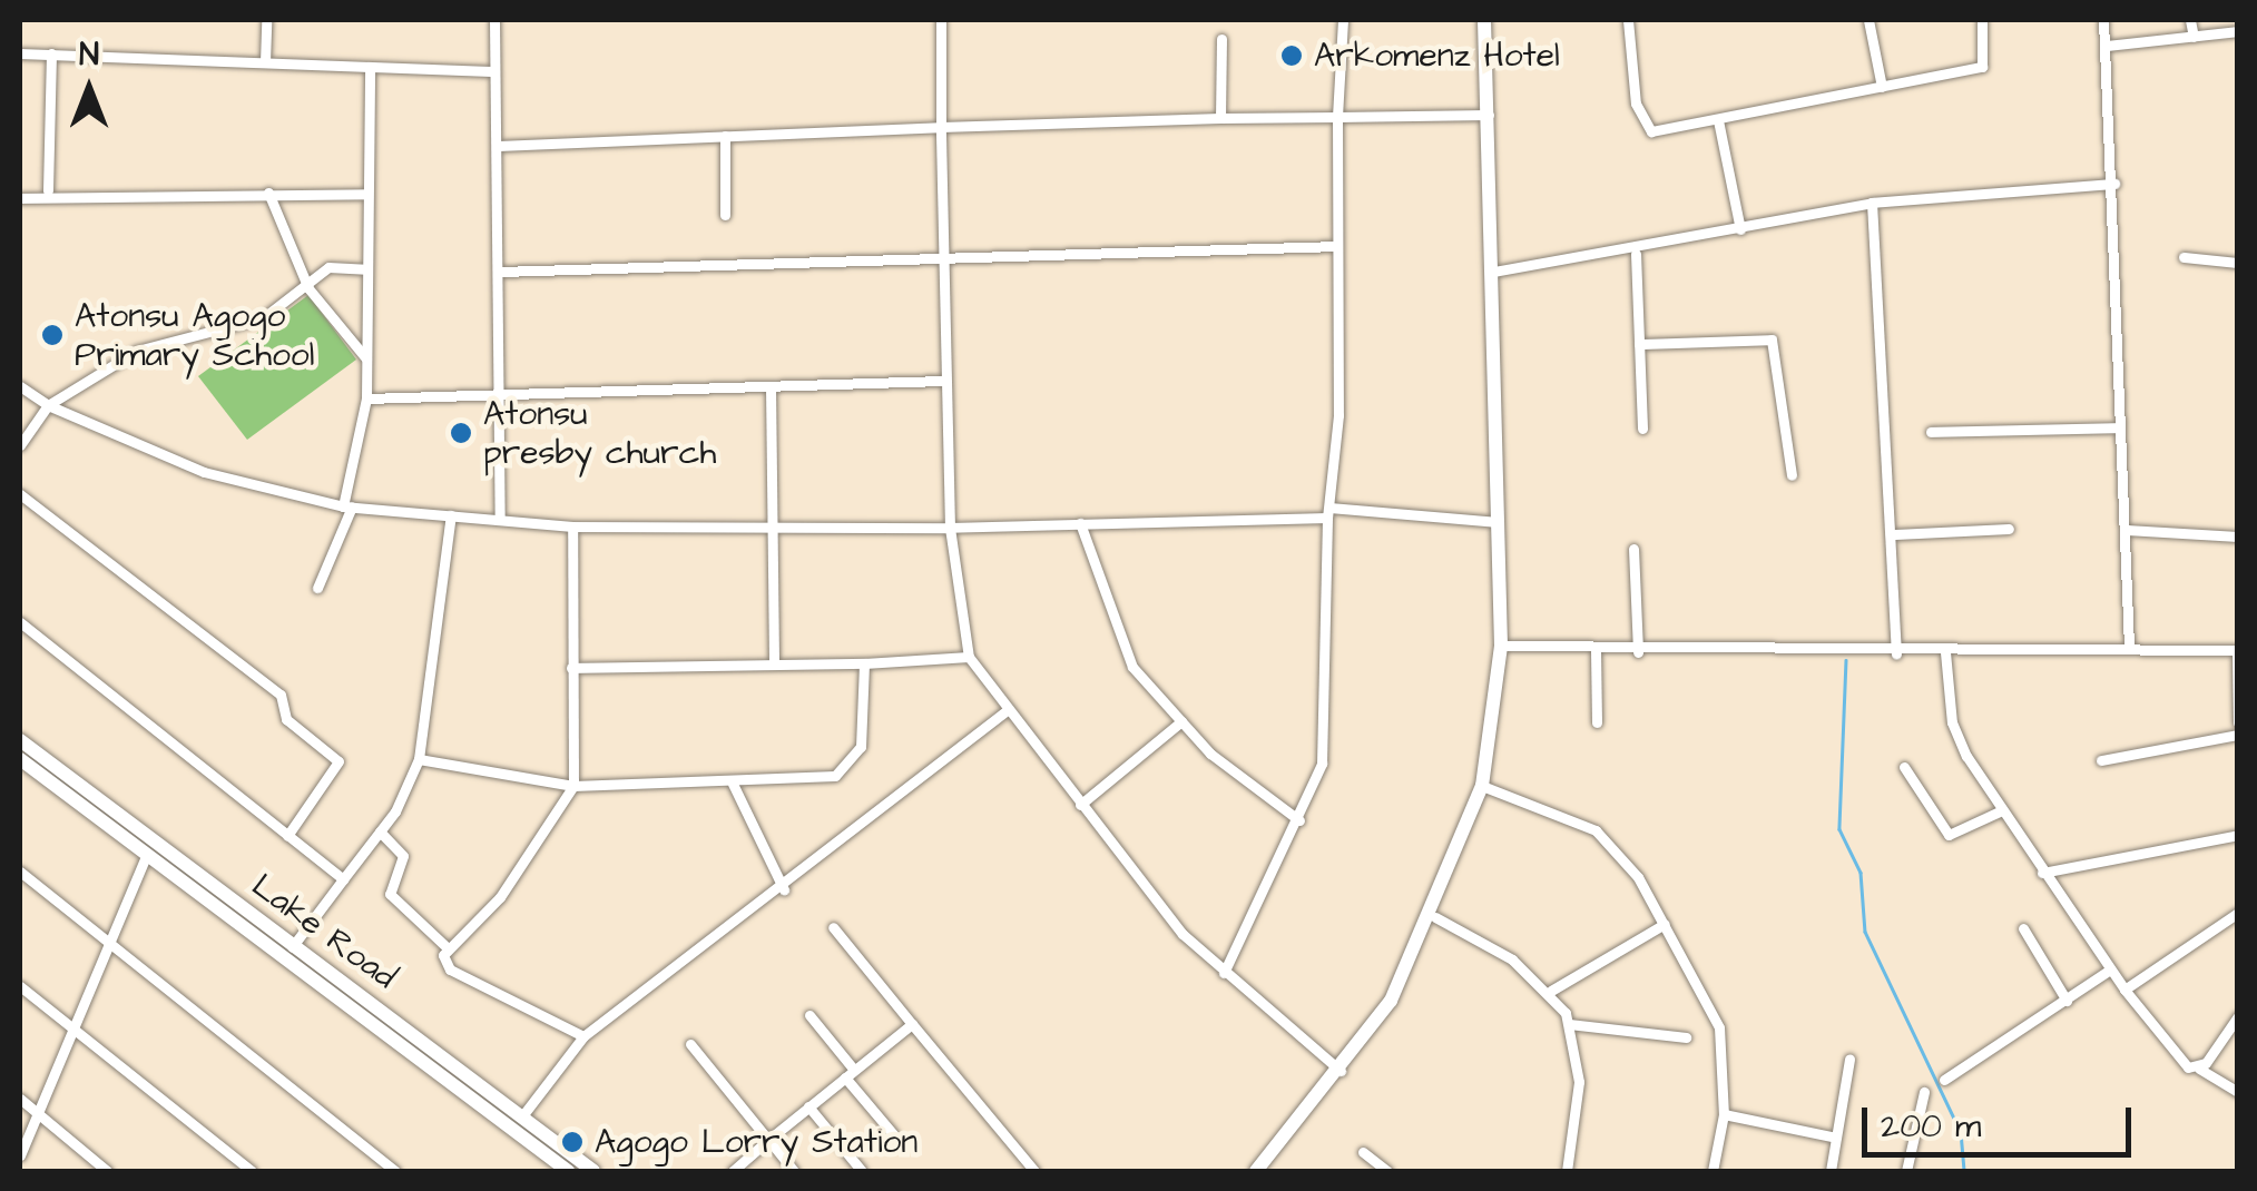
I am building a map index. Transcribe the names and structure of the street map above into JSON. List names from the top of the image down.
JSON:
{
  "streets": {
    "main road": ["Lake Road"]
  },
  "places": [
    "Arkomenz Hotel",
    "Atonsu Agogo Primary School",
    "Atonsu presby church",
    "Agogo Lorry Station"
  ],
  "scale_bar": "200 m",
  "north": "top"
}
